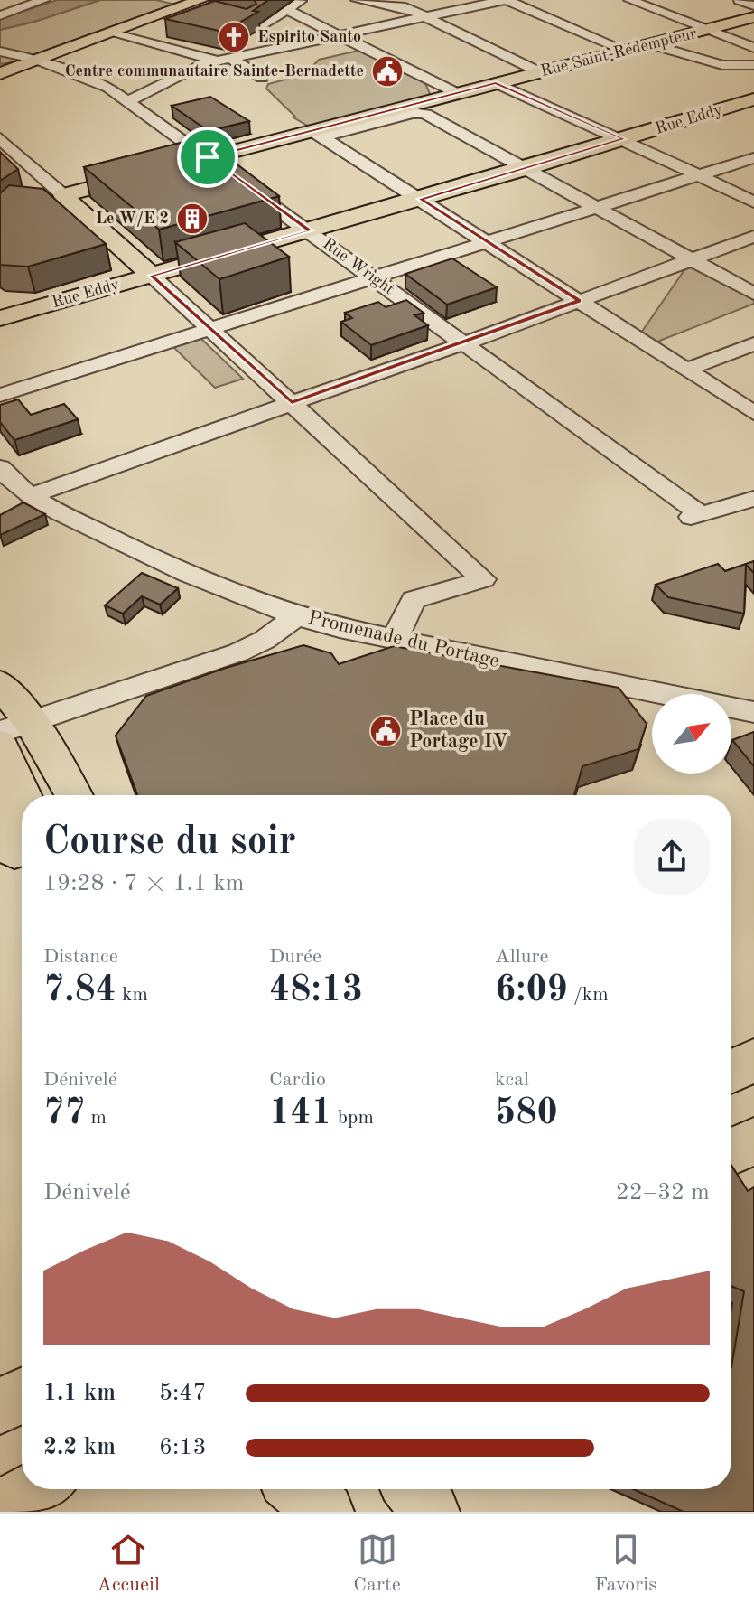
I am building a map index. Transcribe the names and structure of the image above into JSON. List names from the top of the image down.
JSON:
{
  "streets": {
    "main road": ["Rue Saint-Rédempteur", "Rue Eddy"],
    "street": ["Rue Wright", "Promenade du Portage"]
  },
  "crossings": [
    ["Rue Saint-Rédempteur", "Rue Wright"],
    ["Rue Eddy", "Rue Wright"]
  ],
  "places": {
    "church": ["Espirito Santo"],
    "public building": ["Centre communautaire Sainte-Bernadette", "Place du Portage IV"],
    "building": ["Le W/E 2"]
  },
  "north": "top right",
  "page": {
    "heading": ["Course du soir", "19:28 · 7 × 1.1 km"],
    "stats": [
      ["Distance", "7.84 km"],
      ["Durée", "48:13"],
      ["Allure", "6:09 /km"],
      ["Dénivelé", "77 m"],
      ["Cardio", "141 bpm"],
      ["kcal", "580"]
    ],
    "chart": ["Dénivelé", "22–32 m"],
    "list": [
      {
        "name": "1.1 km",
        "note": "5:47"
      },
      {
        "name": "2.2 km",
        "note": "6:13"
      }
    ],
    "tabs": ["Accueil", "Carte", "Favoris"]
  }
}
